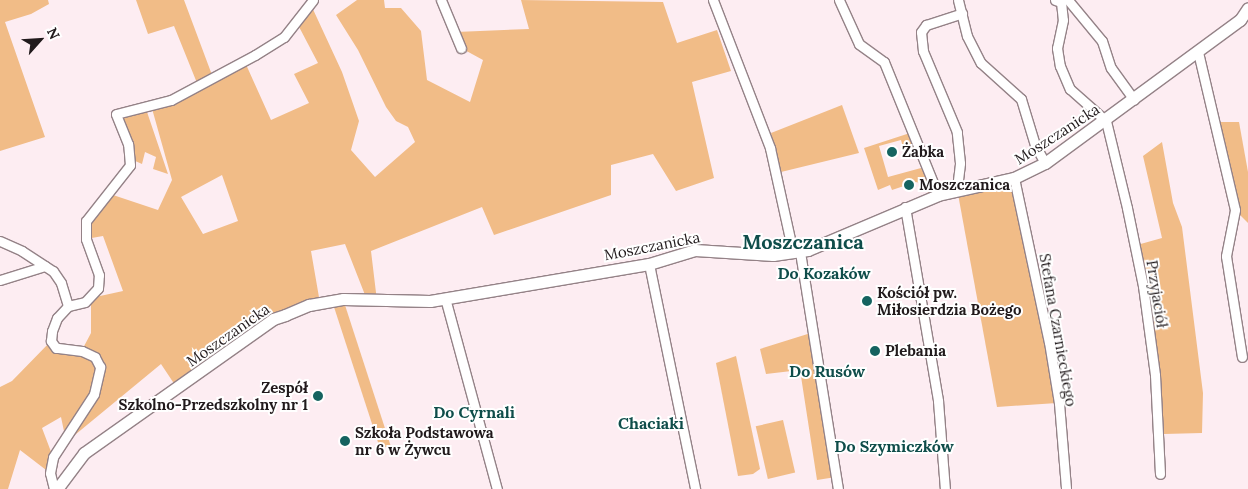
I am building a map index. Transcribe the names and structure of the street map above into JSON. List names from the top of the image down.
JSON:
{
  "streets": {
    "street": ["Moszczanicka", "Przyjaciół", "Stefana Czarnieckiego"]
  },
  "crossings": [
    ["Moszczanicka", "Przyjaciół"],
    ["Moszczanicka", "Stefana Czarnieckiego"]
  ],
  "districts": [
    "Moszczanica",
    "Do Kozaków",
    "Do Rusów",
    "Do Cyrnali",
    "Chaciaki",
    "Do Szymiczków"
  ],
  "places": [
    "Żabka",
    "Moszczanica",
    "Kościół pw. Miłosierdzia Bożego",
    "Plebania",
    "Zespół Szkolno-Przedszkolny nr 1",
    "Szkoła Podstawowa nr 6 w Żywcu"
  ],
  "north": "top right"
}
